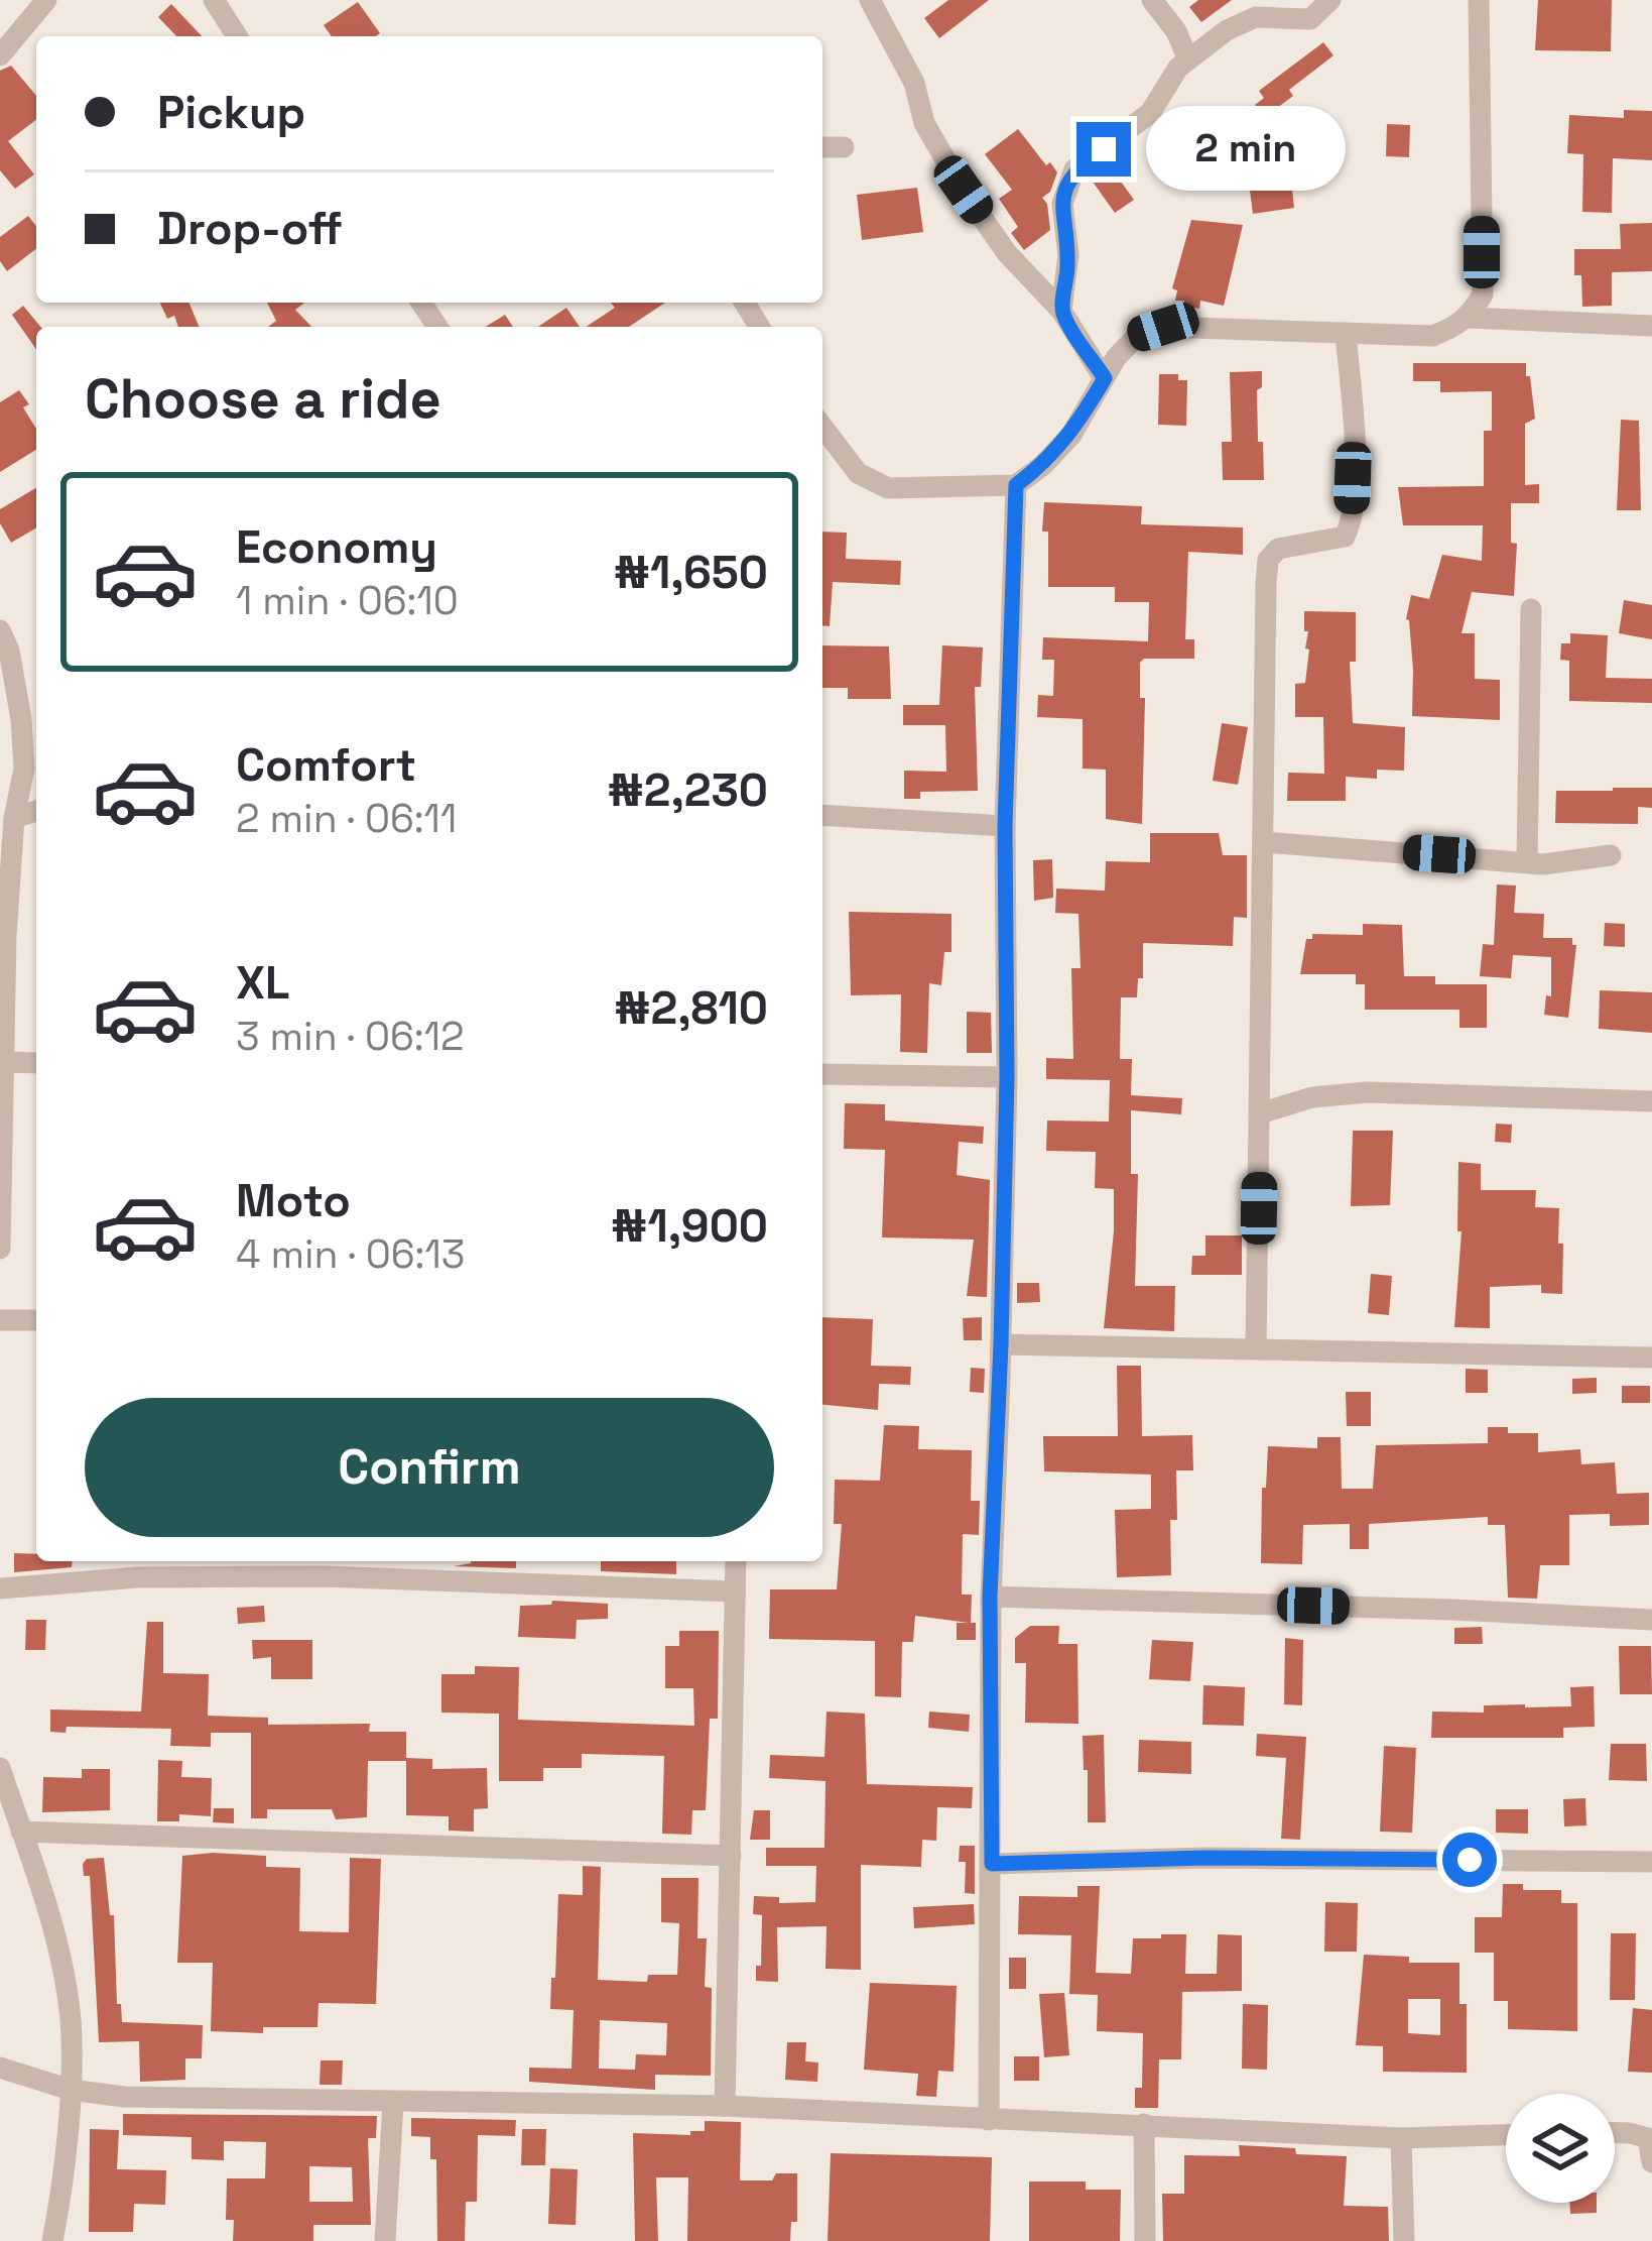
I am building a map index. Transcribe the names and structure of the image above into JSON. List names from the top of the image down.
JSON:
{
  "page": {
    "banner": ["Pickup", "Drop-off"],
    "bubble": "2 min",
    "heading": "Choose a ride",
    "list": [
      {
        "name": "Economy",
        "note": "1 min · 06:10",
        "value": "₦1,650"
      },
      {
        "name": "Comfort",
        "note": "2 min · 06:11",
        "value": "₦2,230"
      },
      {
        "name": "XL",
        "note": "3 min · 06:12",
        "value": "₦2,810"
      },
      {
        "name": "Moto",
        "note": "4 min · 06:13",
        "value": "₦1,900"
      }
    ],
    "buttons": "Confirm"
  }
}
